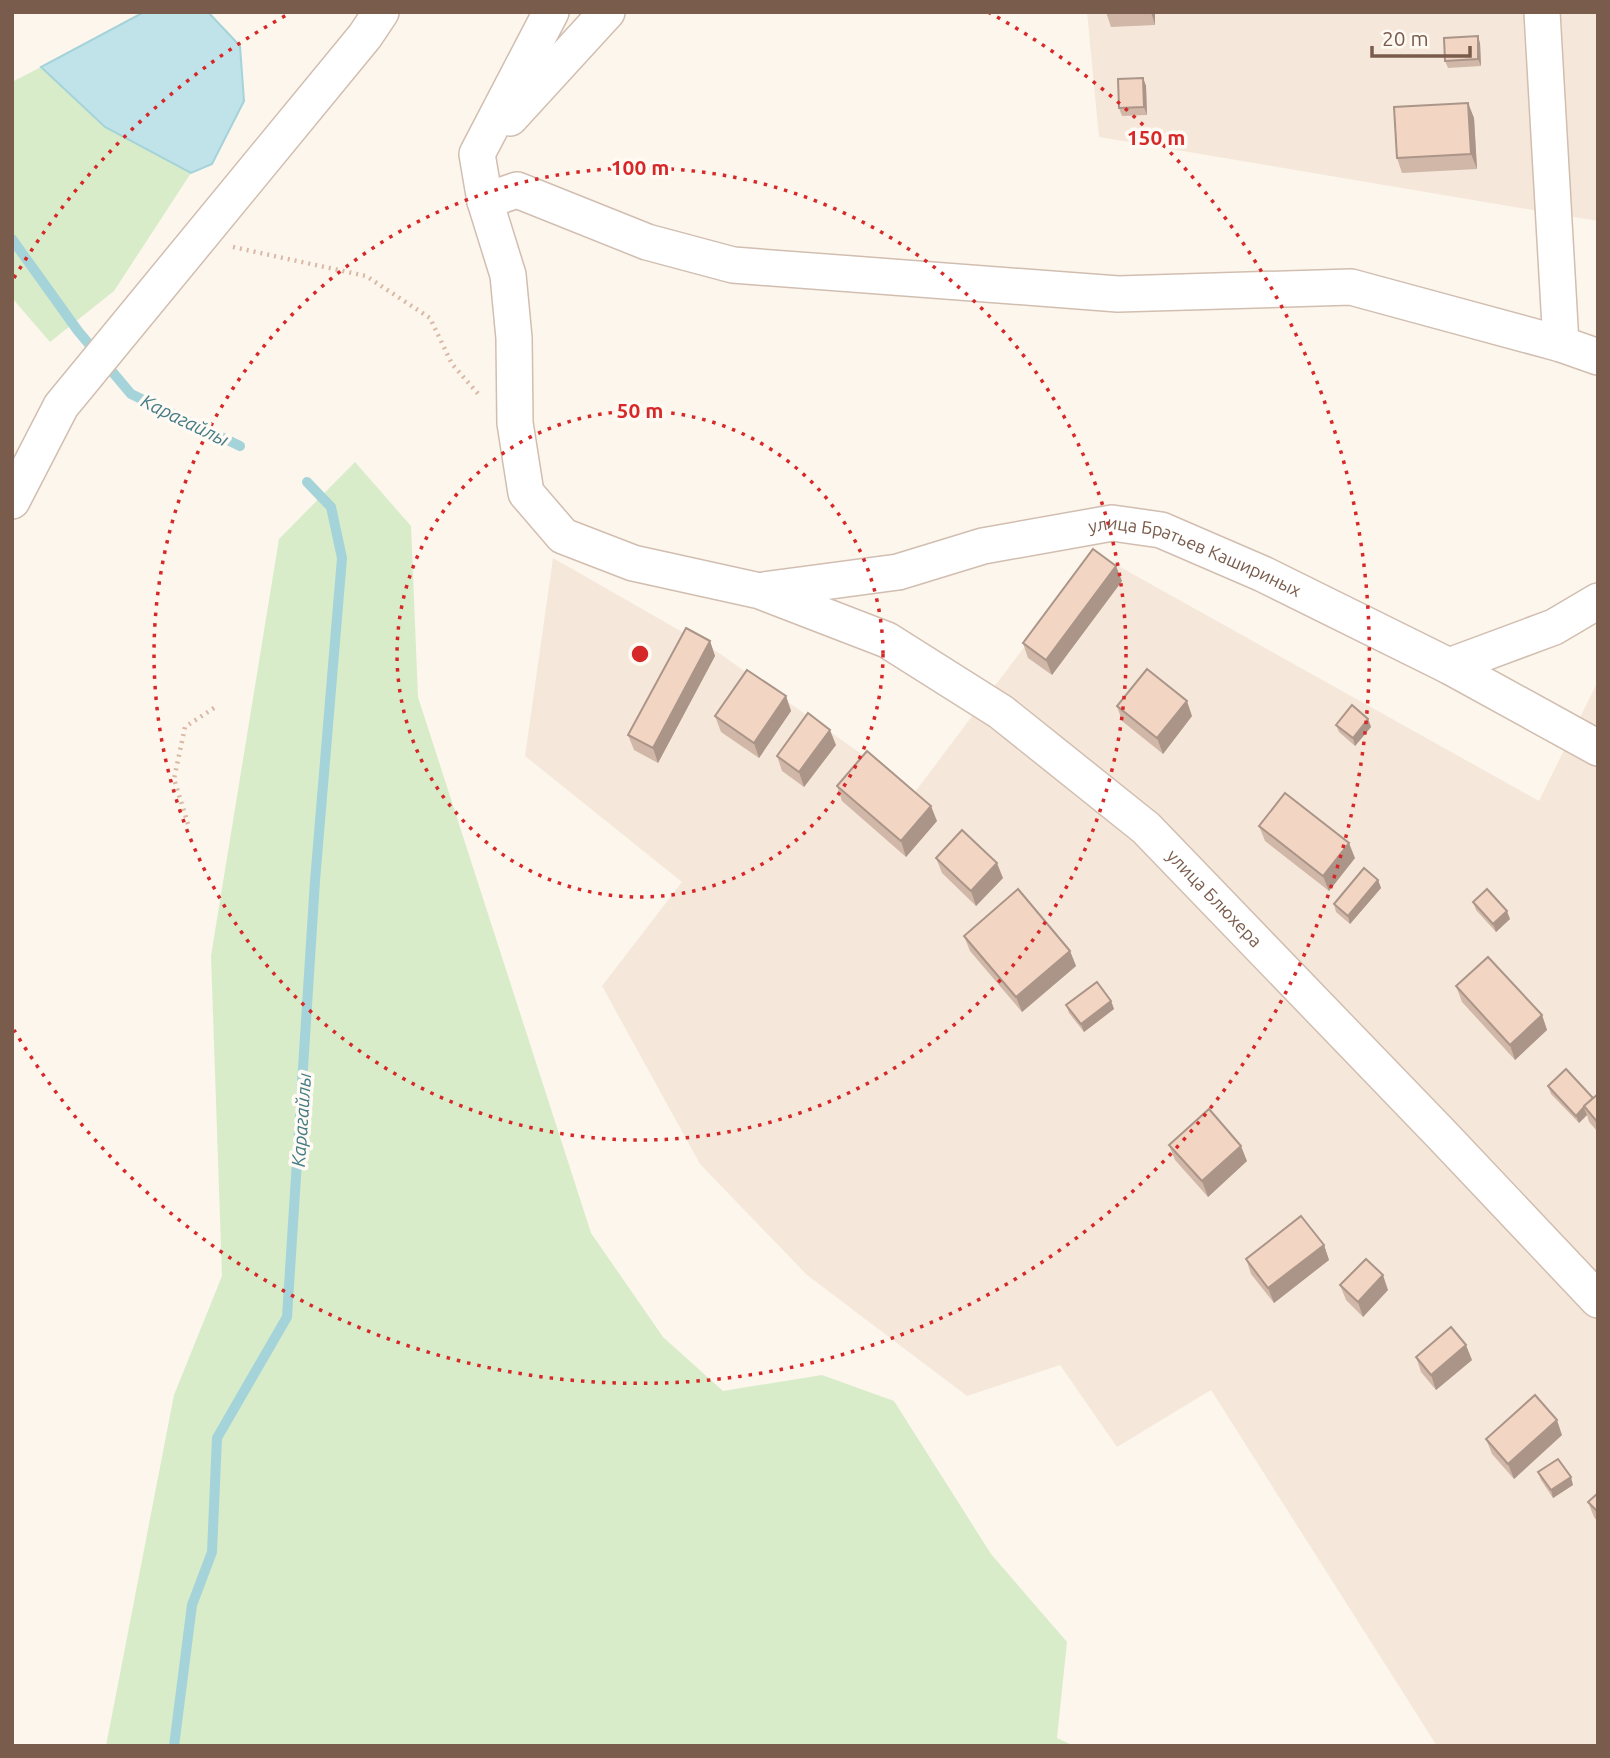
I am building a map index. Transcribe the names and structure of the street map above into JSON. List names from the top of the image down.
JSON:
{
  "streets": {
    "street": ["улица Братьев Кашириных", "улица Блюхера"]
  },
  "crossings": [
    ["улица Братьев Кашириных", "улица Блюхера"]
  ],
  "water": ["Карагайлы"],
  "scale_bar": "20 m",
  "rings": ["150 m", "100 m", "50 m"]
}
